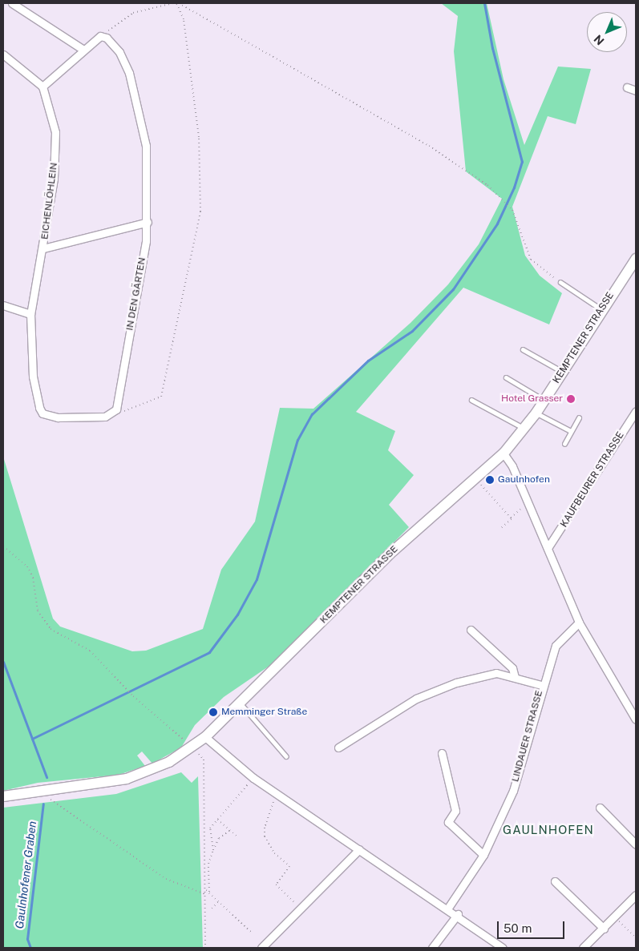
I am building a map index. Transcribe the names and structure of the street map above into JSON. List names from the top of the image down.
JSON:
{
  "streets": {
    "street": [
      "EICHENLÖHLEIN",
      "IN DEN GÄRTEN",
      "KEMPTENER STRASSE",
      "KAUFBEURER STRASSE",
      "LINDAUER STRASSE"
    ]
  },
  "crossings": [
    ["EICHENLÖHLEIN", "IN DEN GÄRTEN"]
  ],
  "districts": ["GAULNHOFEN"],
  "water": ["Gaulnhofener Graben"],
  "places": ["Hotel Grasser", "Gaulnhofen", "Memminger Straße"],
  "scale_bar": "50 m",
  "north": "bottom left"
}
